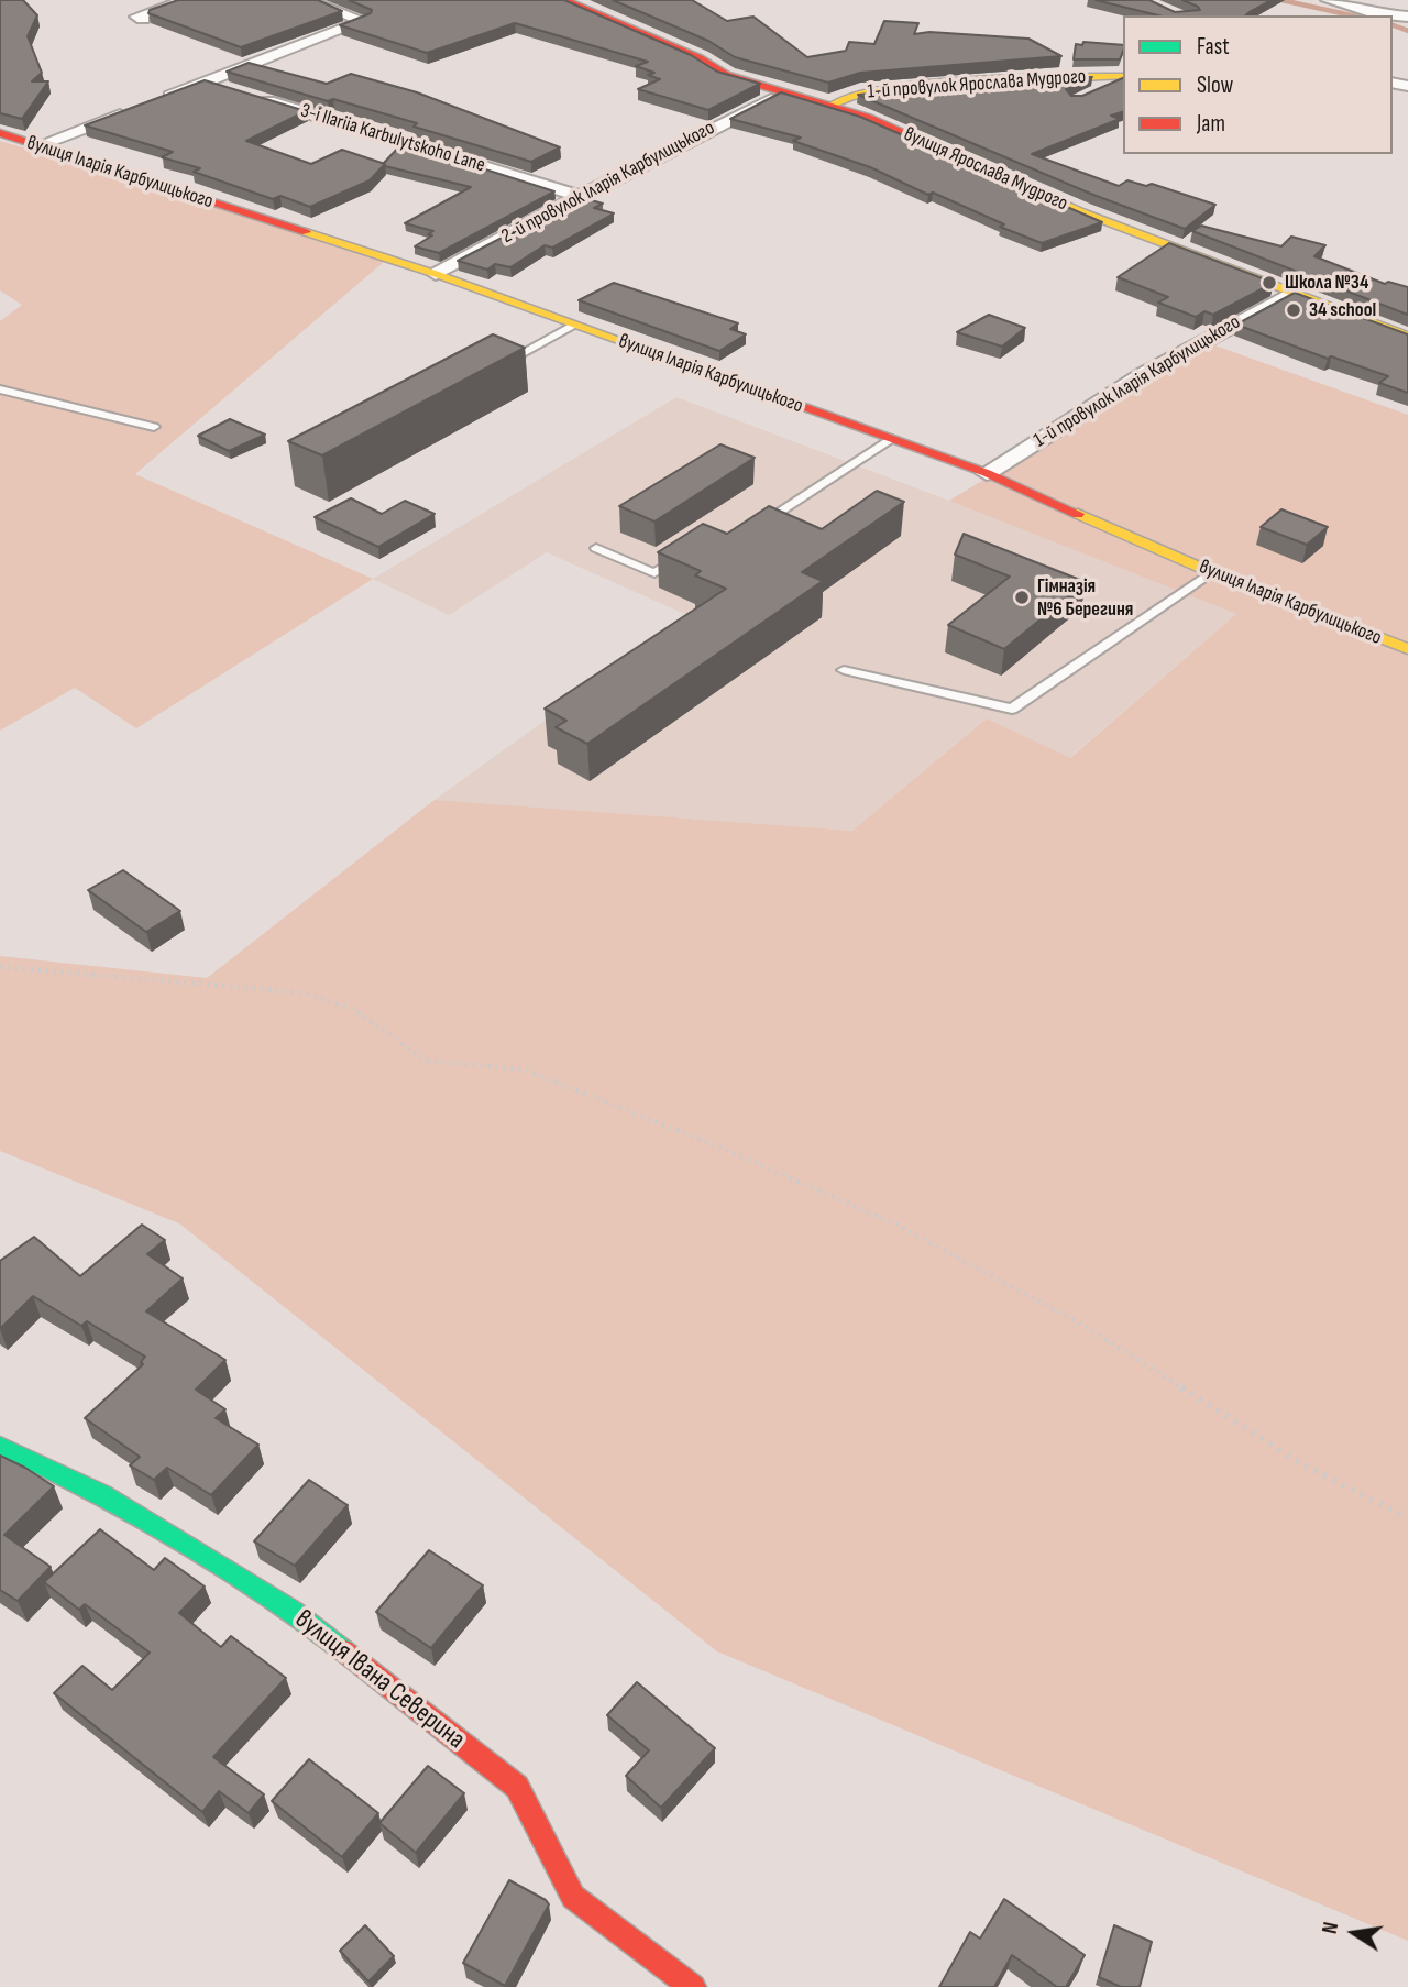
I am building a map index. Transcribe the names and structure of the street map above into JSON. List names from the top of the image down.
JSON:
{
  "streets": {
    "street": [
      "1-й провулок Ярослава Мудрого",
      "3-i Ilariia Karbulytskoho Lane",
      "вулиця Ярослава Мудрого",
      "вулиця Іларія Карбулицького",
      "2-й провулок Іларія Карбулицького",
      "1-й провулок Іларія Карбулицького",
      "вулиця Івана Северина"
    ]
  },
  "crossings": [
    ["1-й провулок Ярослава Мудрого", "вулиця Ярослава Мудрого"],
    ["3-i Ilariia Karbulytskoho Lane", "2-й провулок Іларія Карбулицького"],
    ["вулиця Ярослава Мудрого", "2-й провулок Іларія Карбулицького"],
    ["вулиця Ярослава Мудрого", "1-й провулок Іларія Карбулицького"],
    ["вулиця Іларія Карбулицького", "2-й провулок Іларія Карбулицького"],
    ["вулиця Іларія Карбулицького", "1-й провулок Іларія Карбулицького"]
  ],
  "places": ["Школа №34", "34 school", "Гімназія №6 Берегиня"],
  "legend": ["Fast", "Slow", "Jam"],
  "north": "left"
}
